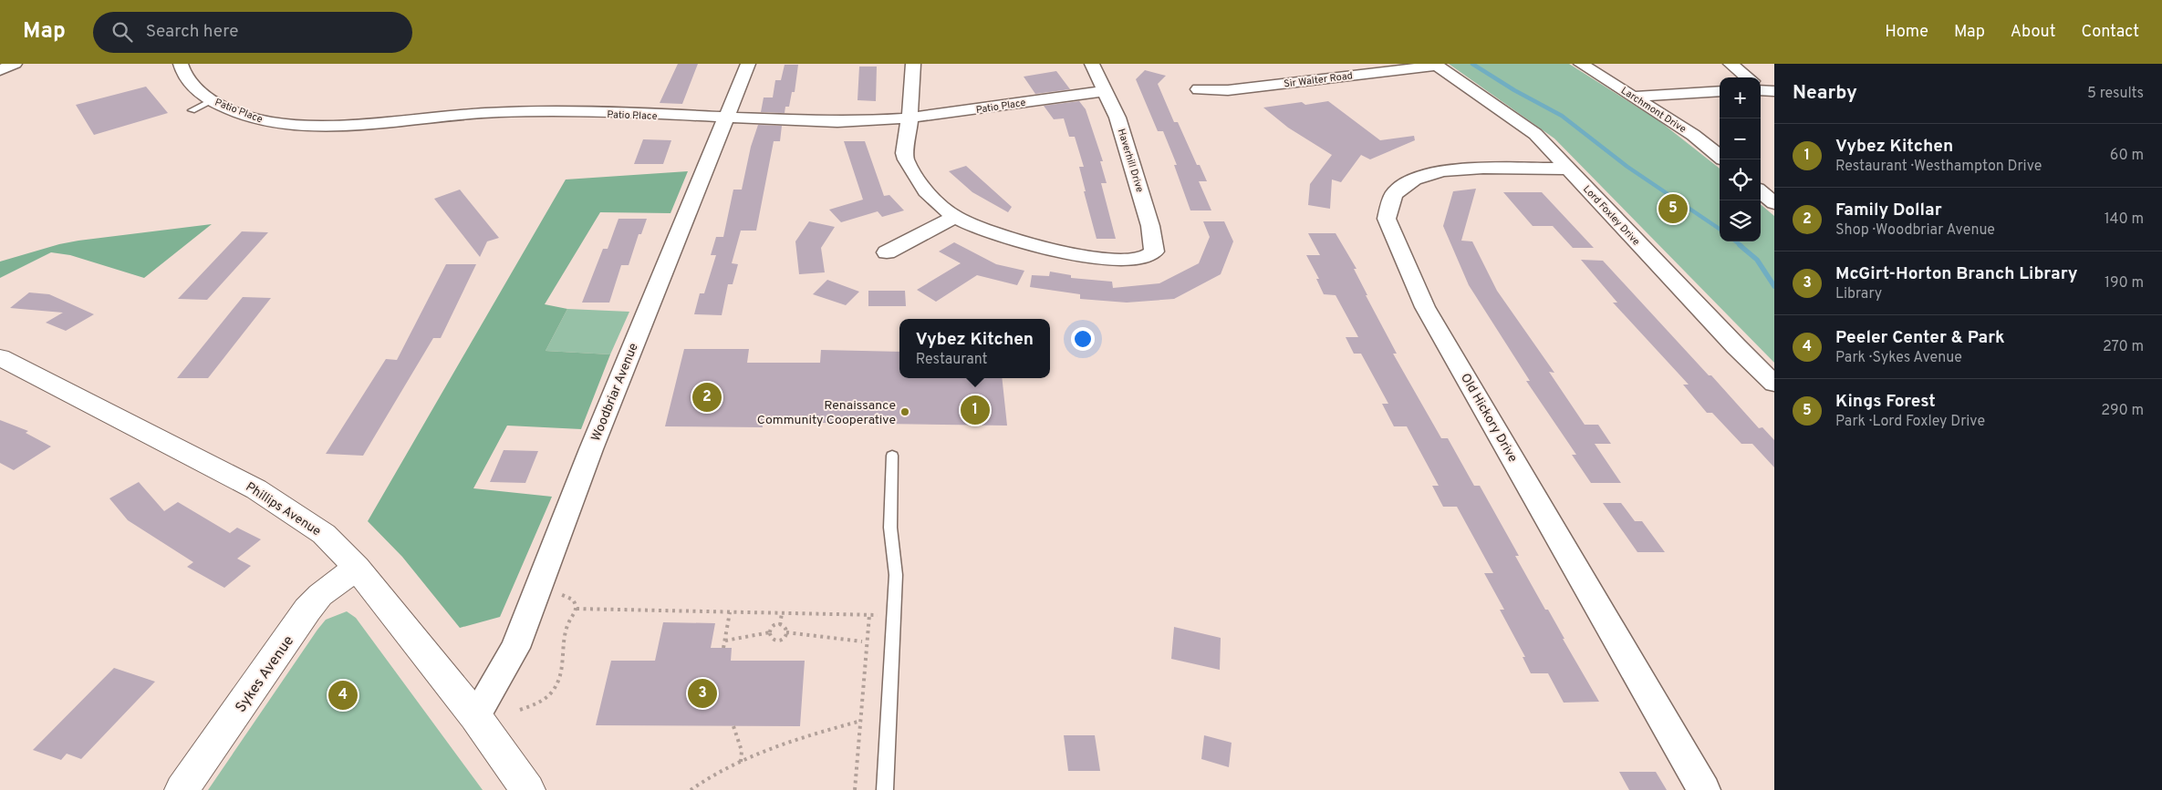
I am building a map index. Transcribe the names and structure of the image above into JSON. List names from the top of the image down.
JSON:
{
  "streets": {
    "street": [
      "Sir Walter Road",
      "Patio Place",
      "Larchmont Drive",
      "Haverhill Drive",
      "Lord Foxley Drive",
      "Woodbriar Avenue",
      "Old Hickory Drive",
      "Phillips Avenue",
      "Sykes Avenue"
    ]
  },
  "crossings": [
    ["Sir Walter Road", "Lord Foxley Drive"],
    ["Patio Place", "Haverhill Drive"],
    ["Patio Place", "Woodbriar Avenue"],
    ["Lord Foxley Drive", "Old Hickory Drive"],
    ["Woodbriar Avenue", "Phillips Avenue"],
    ["Phillips Avenue", "Sykes Avenue"]
  ],
  "places": ["Renaissance Community Cooperative"],
  "page": {
    "header": "Map",
    "search": "Search here",
    "nav": [
      "Home",
      "Map",
      "About",
      "Contact"
    ],
    "heading": ["Nearby", "5 results"],
    "map_buttons": ["+", "−"],
    "list": [
      {
        "mark": "1",
        "name": "Vybez Kitchen",
        "note": "Restaurant · Westhampton Drive",
        "value": "60 m"
      },
      {
        "mark": "2",
        "name": "Family Dollar",
        "note": "Shop · Woodbriar Avenue",
        "value": "140 m"
      },
      {
        "mark": "3",
        "name": "McGirt-Horton Branch Library",
        "note": "Library",
        "value": "190 m"
      },
      {
        "mark": "4",
        "name": "Peeler Center & Park",
        "note": "Park · Sykes Avenue",
        "value": "270 m"
      },
      {
        "mark": "5",
        "name": "Kings Forest",
        "note": "Park · Lord Foxley Drive",
        "value": "290 m"
      }
    ],
    "pins": [
      "5",
      "2",
      "1",
      "3",
      "4"
    ],
    "popup": ["Vybez Kitchen", "Restaurant"]
  }
}
